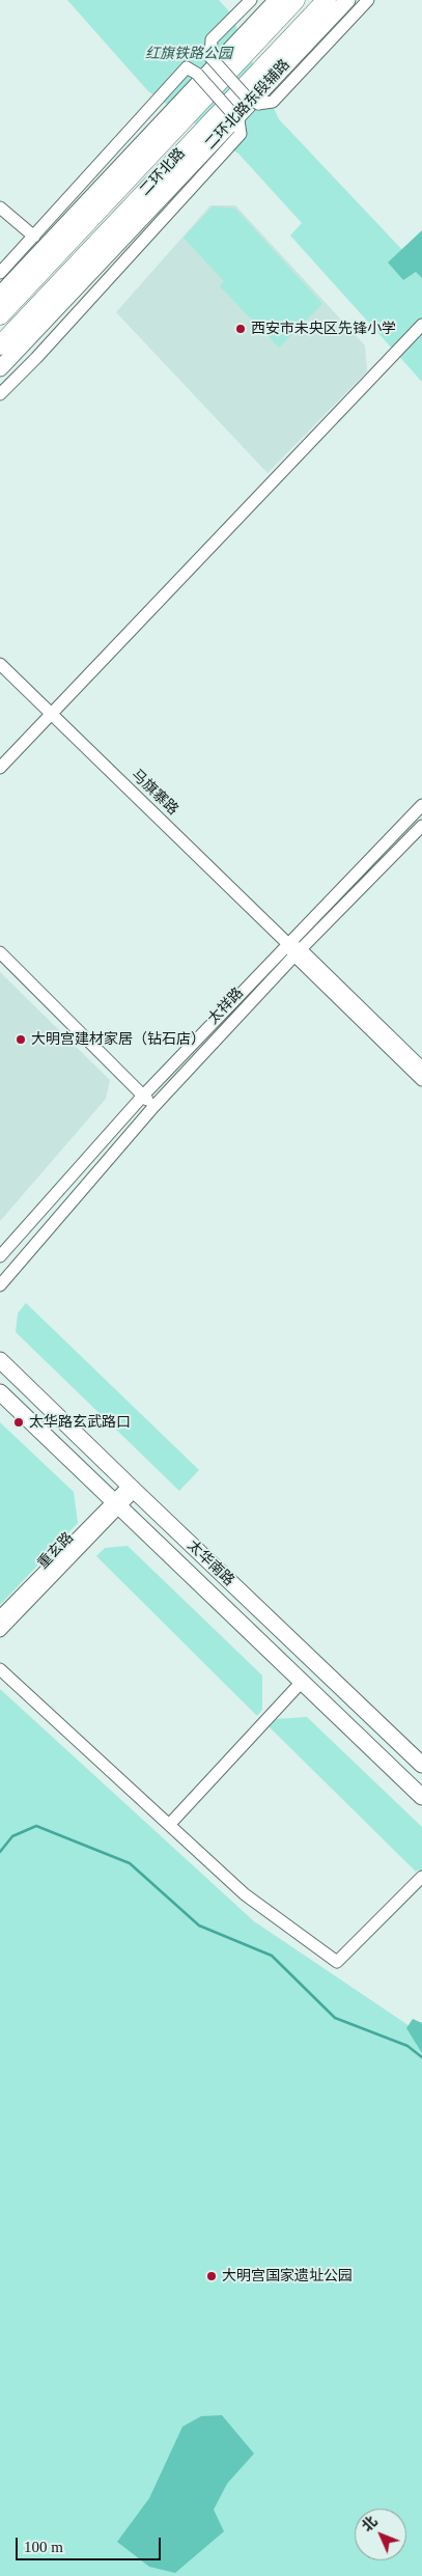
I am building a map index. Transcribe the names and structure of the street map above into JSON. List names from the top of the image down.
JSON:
{
  "streets": {
    "highway": ["二环北路"],
    "main road": ["二环北路东段辅路", "太华南路"],
    "street": ["马旗寨路", "太祥路", "重玄路"]
  },
  "crossings": [
    ["马旗寨路", "太祥路"],
    ["重玄路", "太华南路"]
  ],
  "parks": ["红旗铁路公园"],
  "places": [
    "西安市未央区先锋小学",
    "大明宫建材家居（钻石店）",
    "太华路玄武路口",
    "大明宫国家遗址公园"
  ],
  "scale_bar": "100 m",
  "north": "top left"
}
